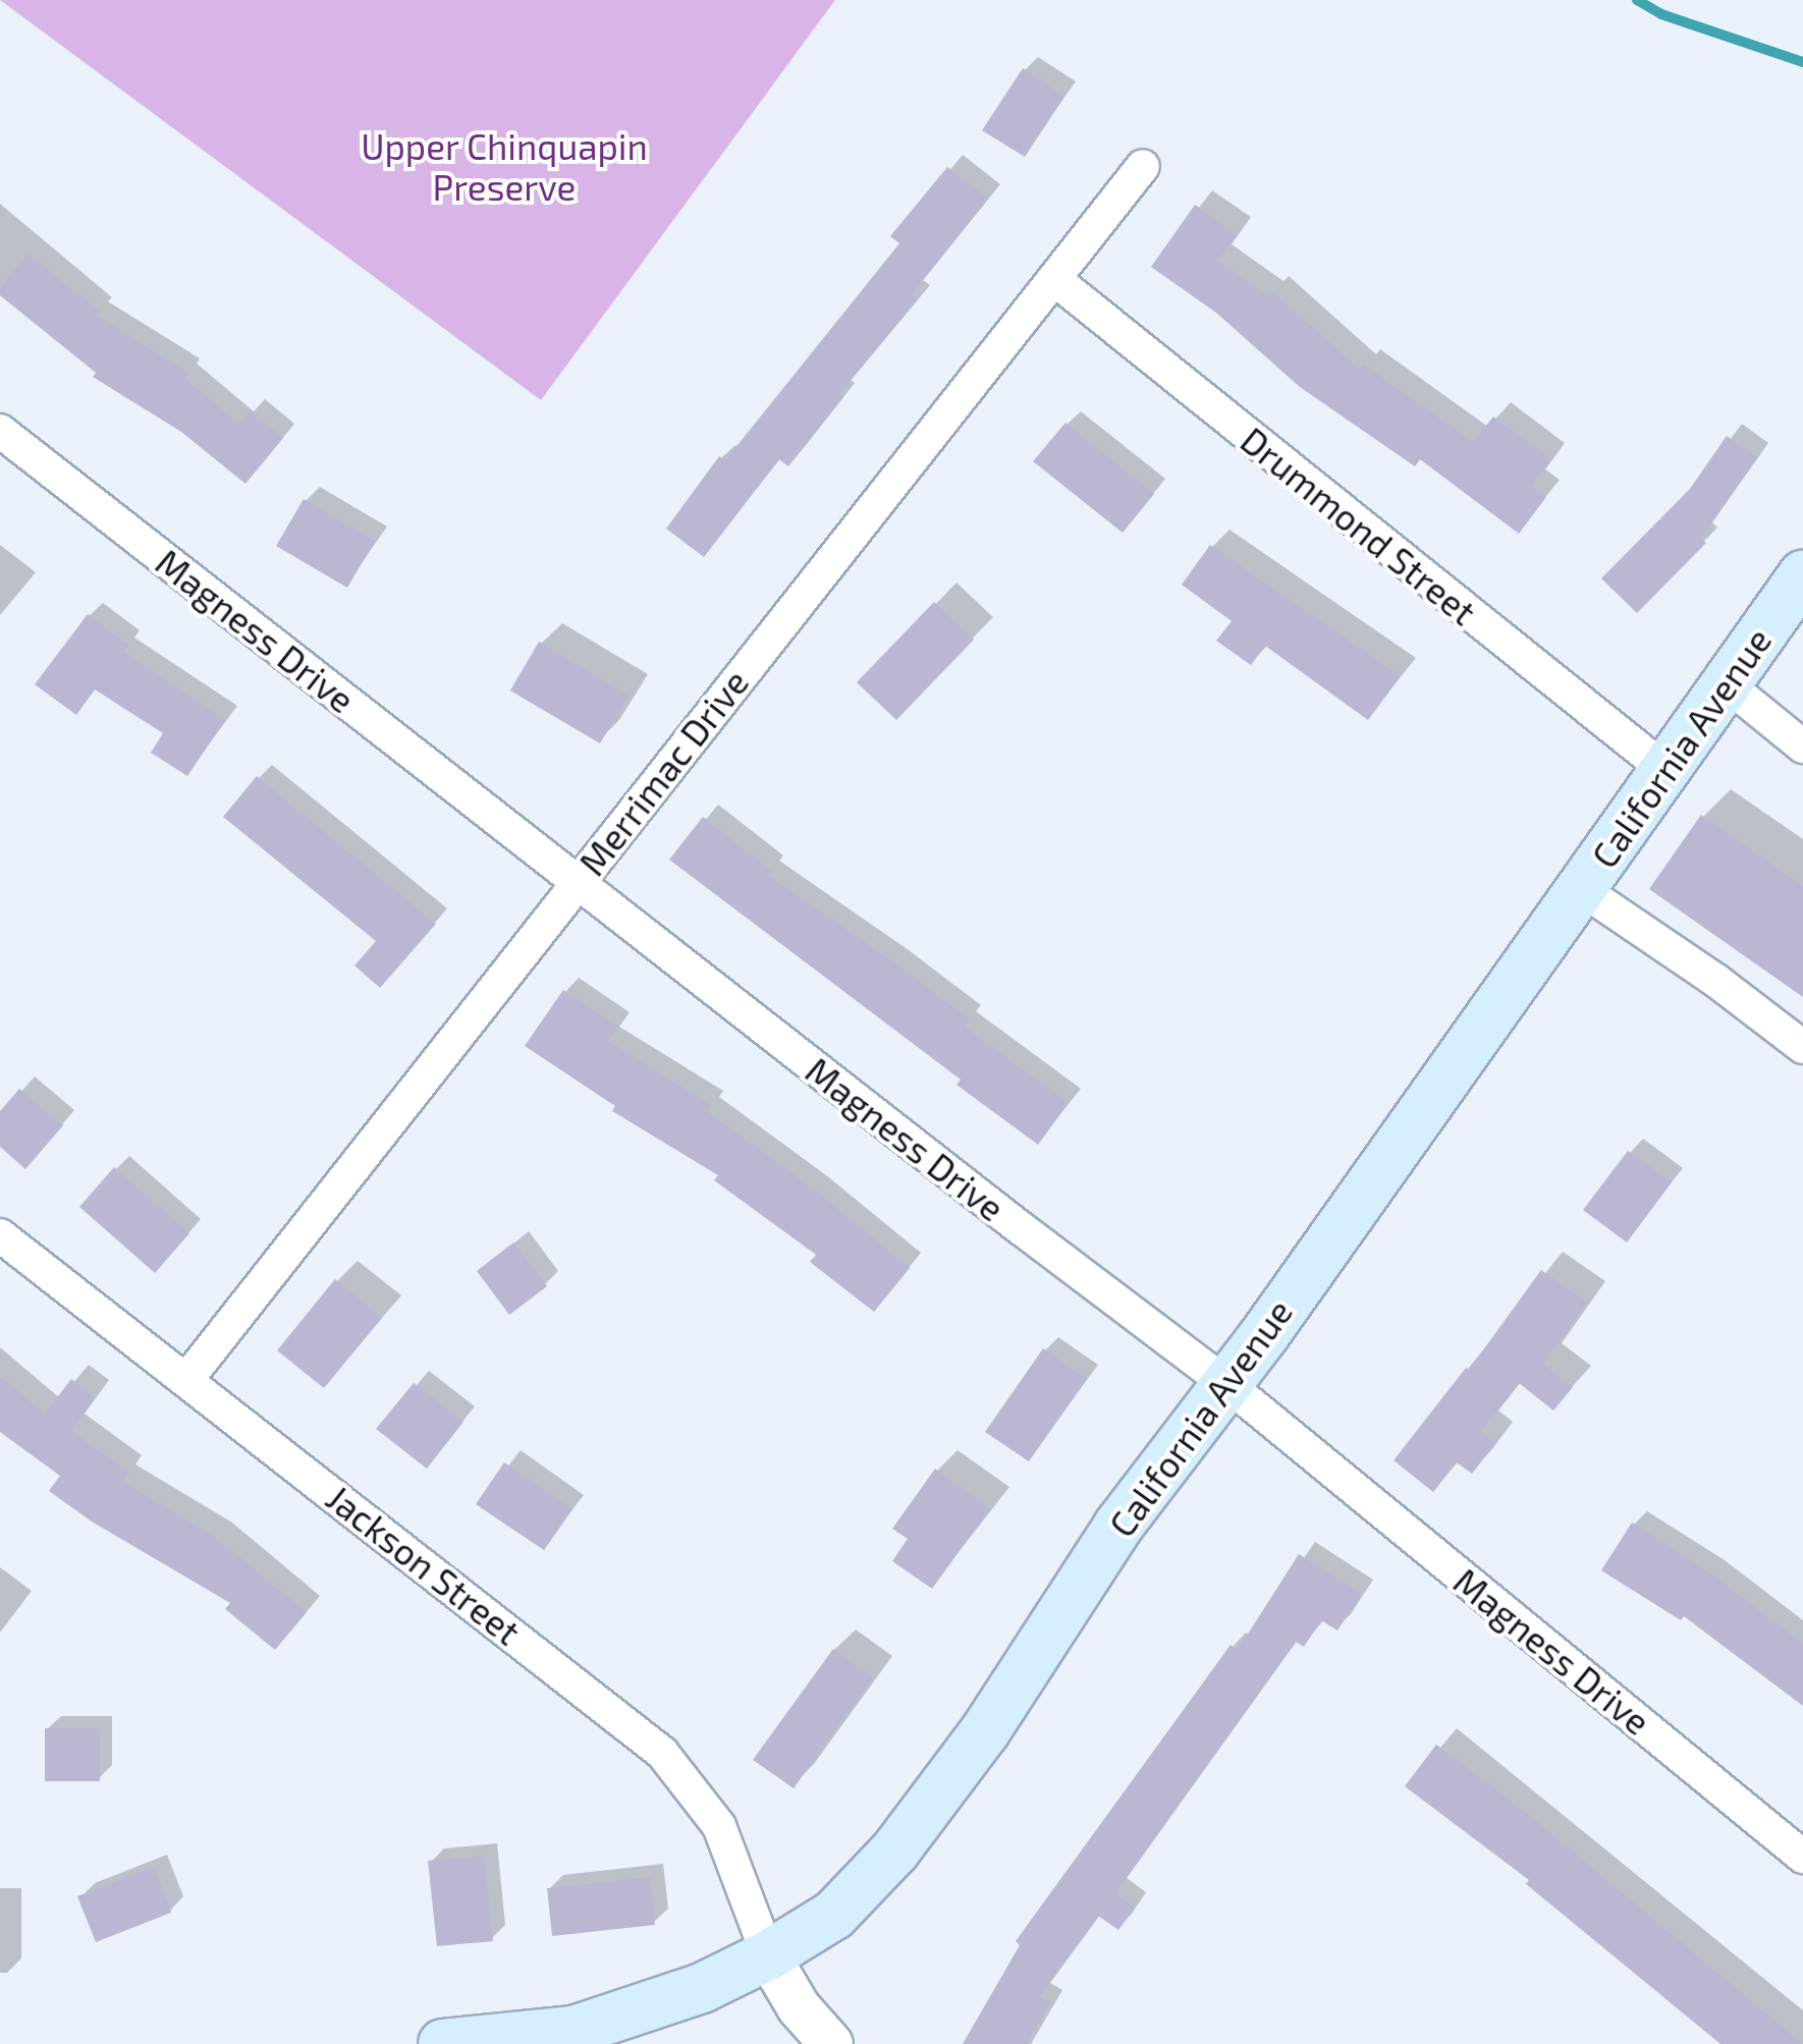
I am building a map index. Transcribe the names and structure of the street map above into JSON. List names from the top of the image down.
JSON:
{
  "streets": {
    "main road": ["California Avenue"],
    "street": [
      "Drummond Street",
      "Magness Drive",
      "Merrimac Drive",
      "Jackson Street"
    ]
  },
  "crossings": [
    ["Drummond Street", "California Avenue"],
    ["Drummond Street", "Merrimac Drive"],
    ["Magness Drive", "California Avenue"],
    ["Magness Drive", "Merrimac Drive"],
    ["California Avenue", "Jackson Street"],
    ["Merrimac Drive", "Jackson Street"]
  ],
  "parks": ["Upper Chinquapin Preserve"]
}
